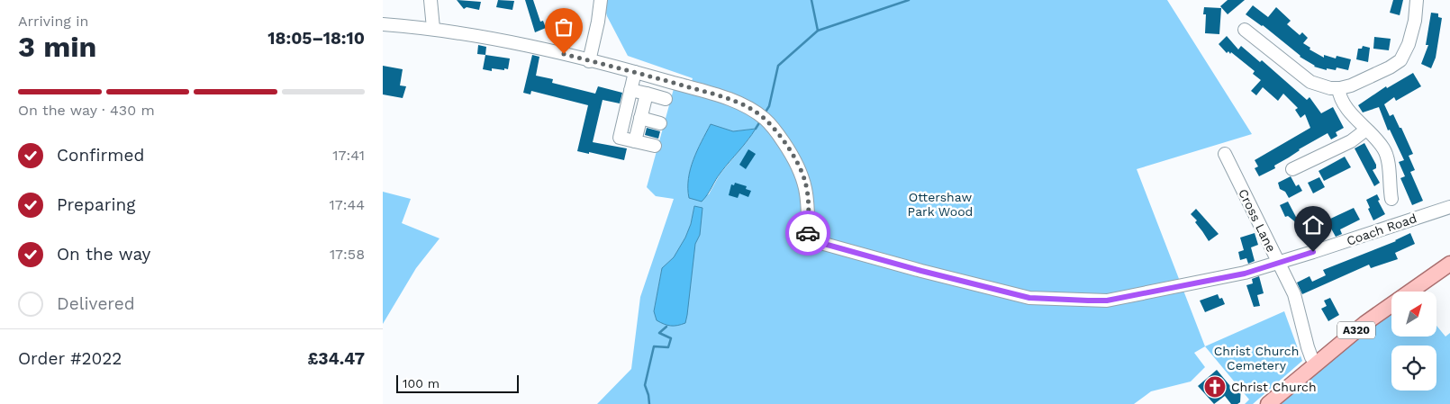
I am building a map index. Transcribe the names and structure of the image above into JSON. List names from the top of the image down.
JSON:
{
  "streets": {
    "main road": ["A320"],
    "street": ["Cross Lane", "Coach Road"]
  },
  "crossings": [
    ["Cross Lane", "Coach Road"],
    ["Cross Lane", "A320"]
  ],
  "parks": ["Ottershaw Park Wood", "Christ Church Cemetery"],
  "places": {
    "church": ["Christ Church"]
  },
  "scale_bar": "100 m",
  "north": "top right",
  "page": {
    "heading": ["3 min", "Arriving in", "18:05–18:10"],
    "panel": ["Order #2022", "£34.47"],
    "bar": "On the way · 430 m",
    "list": [
      ["Confirmed", "17:41"],
      ["Preparing", "17:44"],
      ["On the way", "17:58"],
      "Delivered"
    ],
    "scale": "100 m"
  }
}
